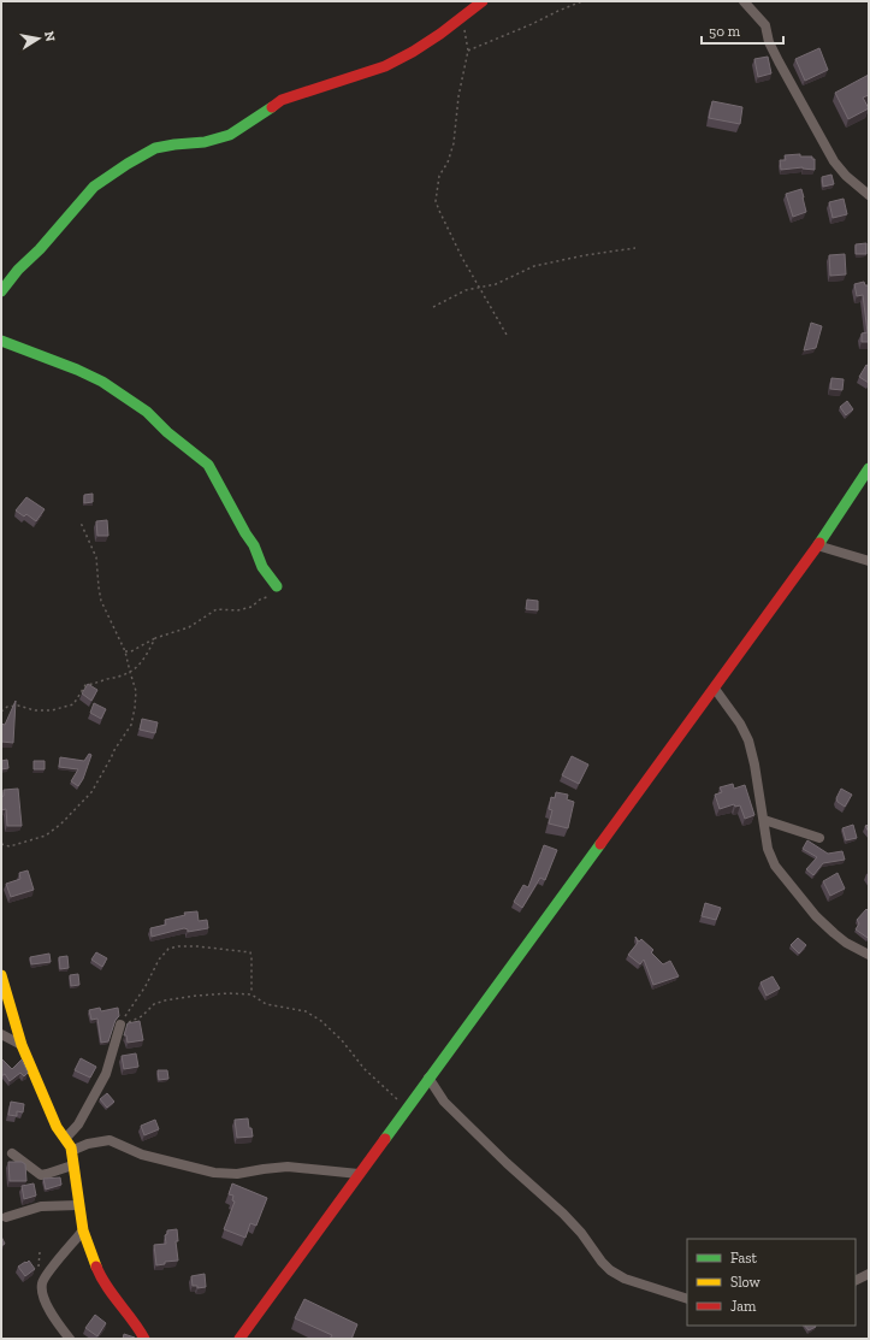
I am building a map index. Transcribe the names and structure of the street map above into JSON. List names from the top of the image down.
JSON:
{
  "legend": ["Fast", "Slow", "Jam"],
  "scale_bar": "50 m",
  "north": "right"
}
